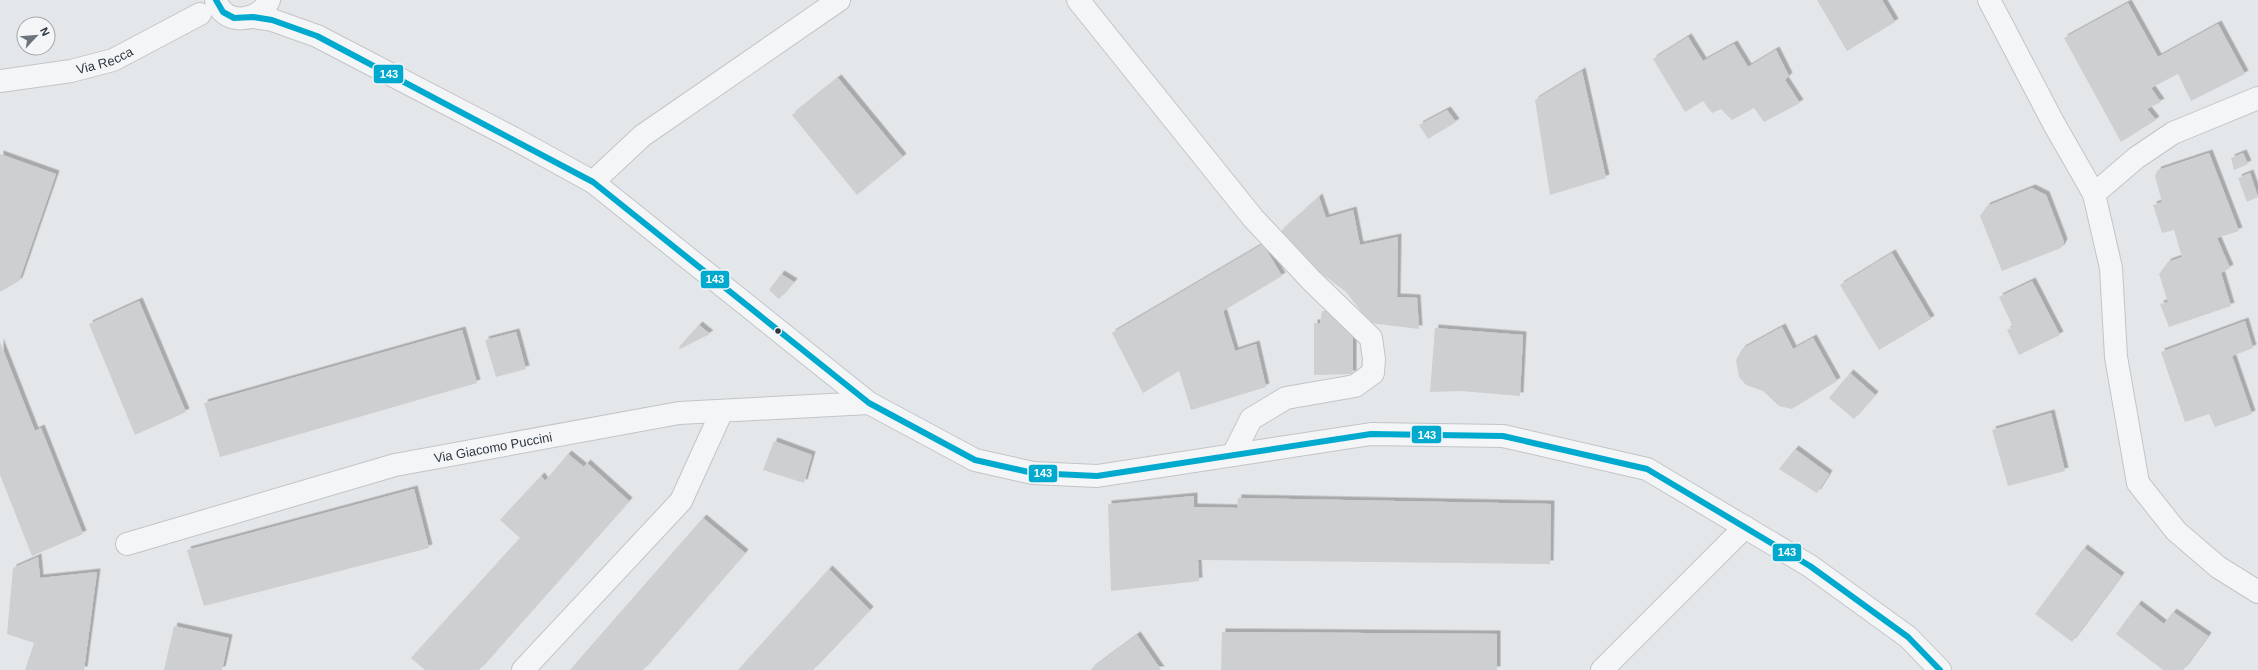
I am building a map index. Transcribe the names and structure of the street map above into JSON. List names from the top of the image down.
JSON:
{
  "streets": {
    "street": ["Via Recca", "Via Giacomo Puccini"]
  },
  "lines": ["transit line 143"],
  "north": "top right"
}
